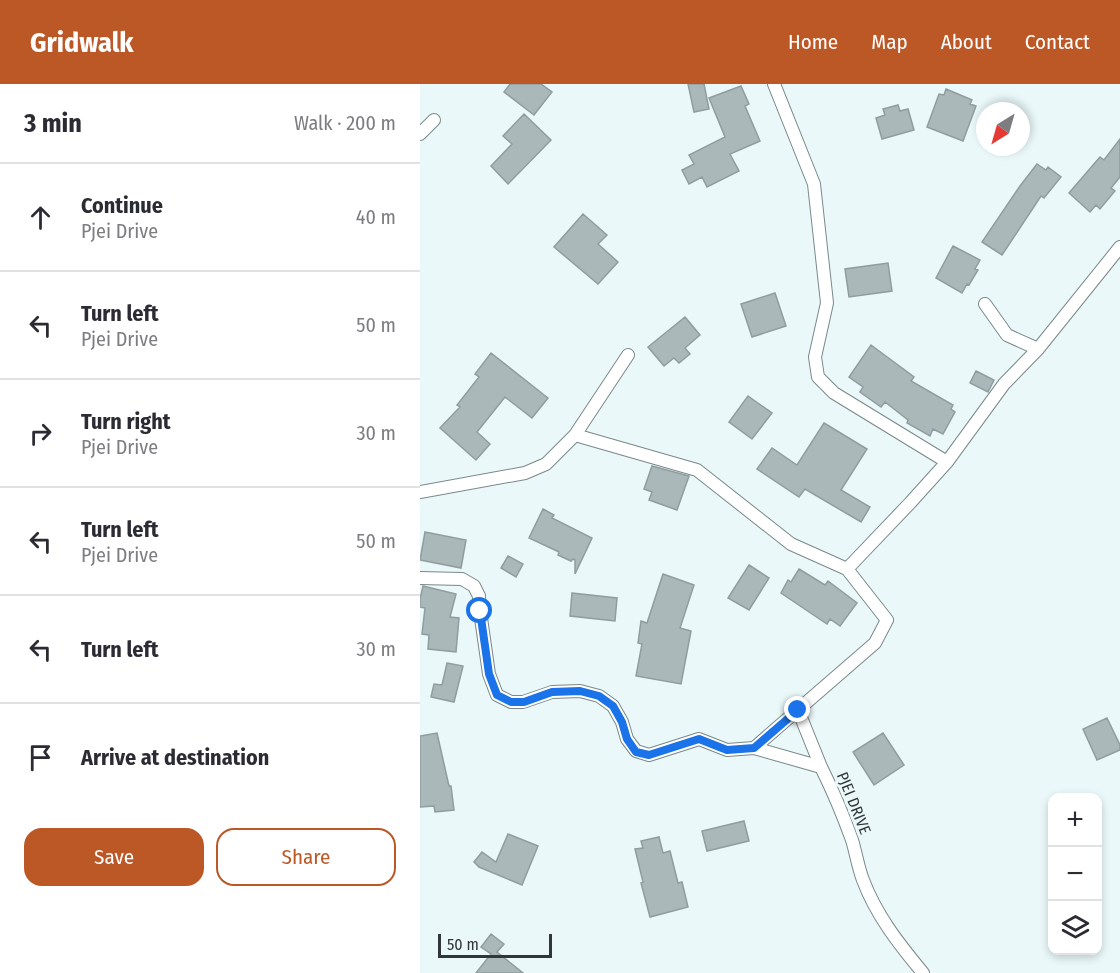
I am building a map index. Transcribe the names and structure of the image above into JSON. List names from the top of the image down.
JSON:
{
  "streets": {
    "street": ["PJEI DRIVE"]
  },
  "scale_bar": "50 m",
  "north": "bottom left",
  "page": {
    "header": "Gridwalk",
    "nav": [
      "Home",
      "Map",
      "About",
      "Contact"
    ],
    "heading": ["3 min", "Walk · 200 m"],
    "list": [
      ["Continue", "Pjei Drive", "40 m"],
      ["Turn left", "Pjei Drive", "50 m"],
      ["Turn right", "Pjei Drive", "30 m"],
      ["Turn left", "Pjei Drive", "50 m"],
      ["Turn left", "30 m"],
      "Arrive at destination"
    ],
    "map_buttons": ["+", "−"],
    "buttons": ["Save", "Share"],
    "scale": "50 m"
  }
}
